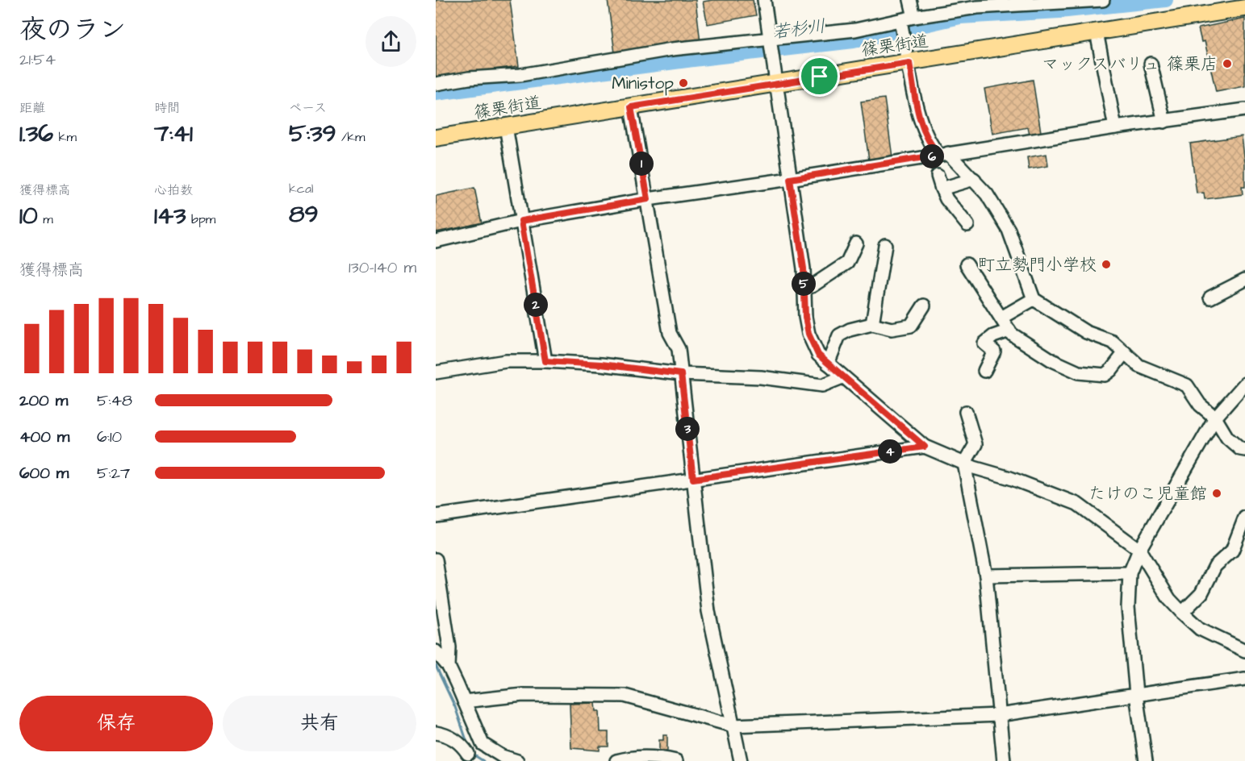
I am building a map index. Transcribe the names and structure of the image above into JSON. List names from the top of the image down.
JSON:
{
  "streets": {
    "main road": ["篠栗街道"]
  },
  "water": ["若杉川"],
  "places": [
    "マックスバリュ 篠栗店",
    "Ministop",
    "町立勢門小学校",
    "たけのこ児童館"
  ],
  "page": {
    "heading": ["夜のラン", "21:54"],
    "stats": [
      ["距離", "1.36 km"],
      ["時間", "7:41"],
      ["ペース", "5:39 /km"],
      ["獲得標高", "10 m"],
      ["心拍数", "143 bpm"],
      ["kcal", "89"]
    ],
    "pins": [
      "6",
      "1",
      "5",
      "2",
      "3",
      "4"
    ],
    "chart": ["獲得標高", "130–140 m"],
    "list": [
      {
        "name": "200 m",
        "note": "5:48"
      },
      {
        "name": "400 m",
        "note": "6:10"
      },
      {
        "name": "600 m",
        "note": "5:27"
      }
    ],
    "buttons": ["保存", "共有"]
  }
}
